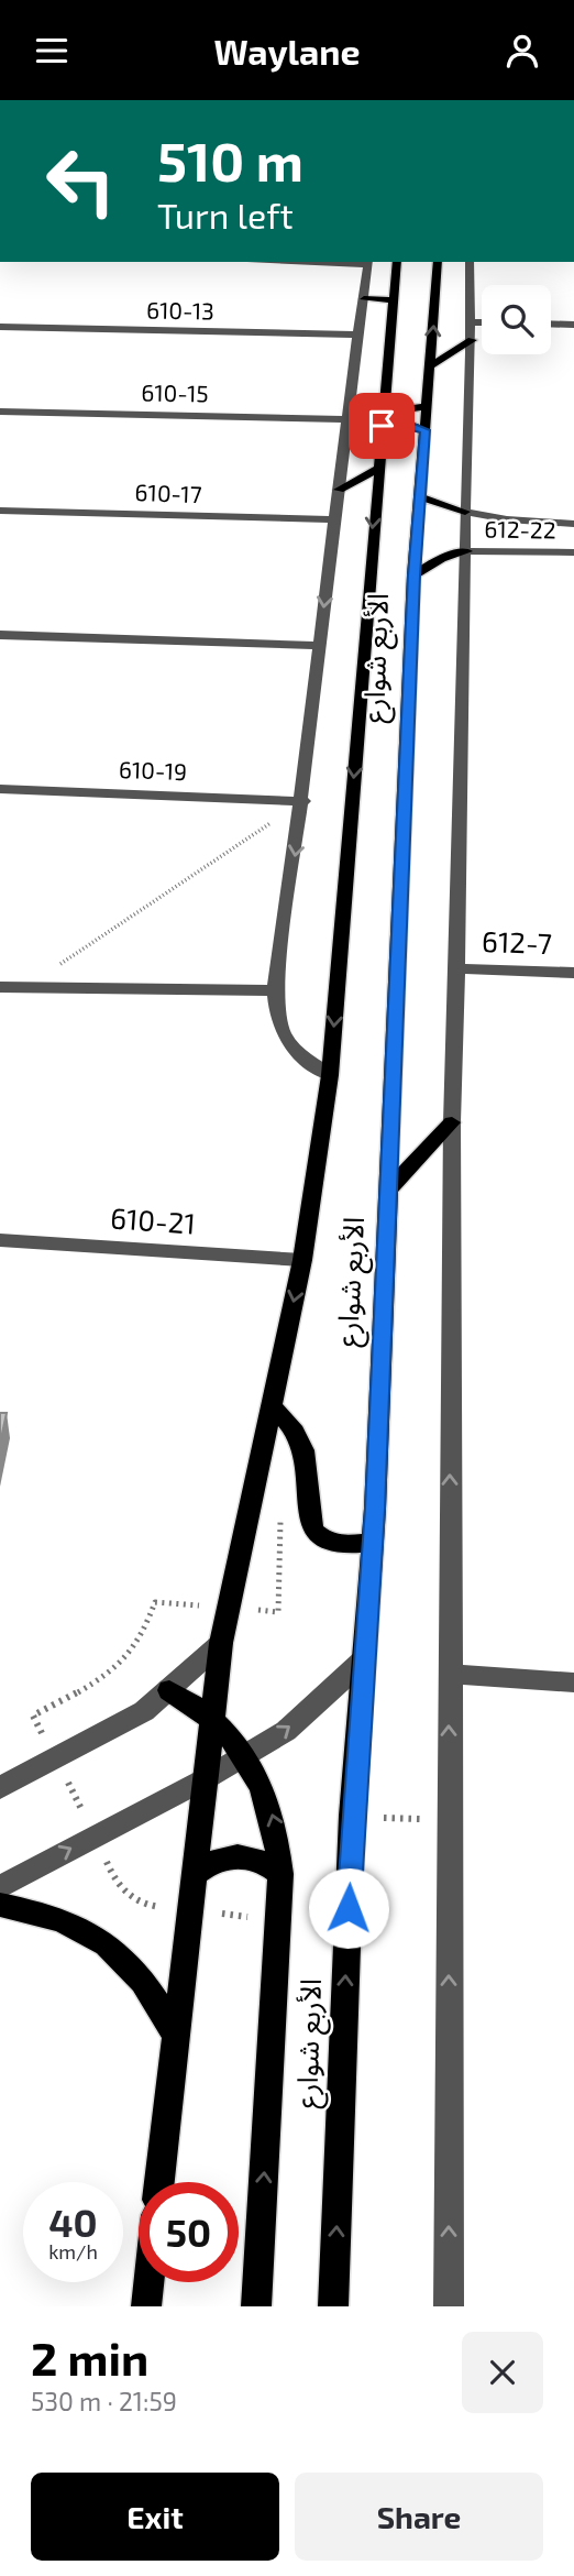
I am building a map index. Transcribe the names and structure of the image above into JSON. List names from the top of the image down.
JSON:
{
  "streets": {
    "main road": ["الأربع شوارع"],
    "street": [
      "610-13",
      "610-15",
      "610-17",
      "612-22",
      "610-19",
      "612-7",
      "610-21"
    ]
  },
  "crossings": [
    ["الأربع شوارع", "610-21"]
  ],
  "page": {
    "header": "Waylane",
    "turn": ["510 m", "Turn left"],
    "speed": "40 km/h",
    "limit": "50",
    "heading": ["2 min", "530 m · 21:59"],
    "buttons": ["Exit", "Share"]
  }
}
